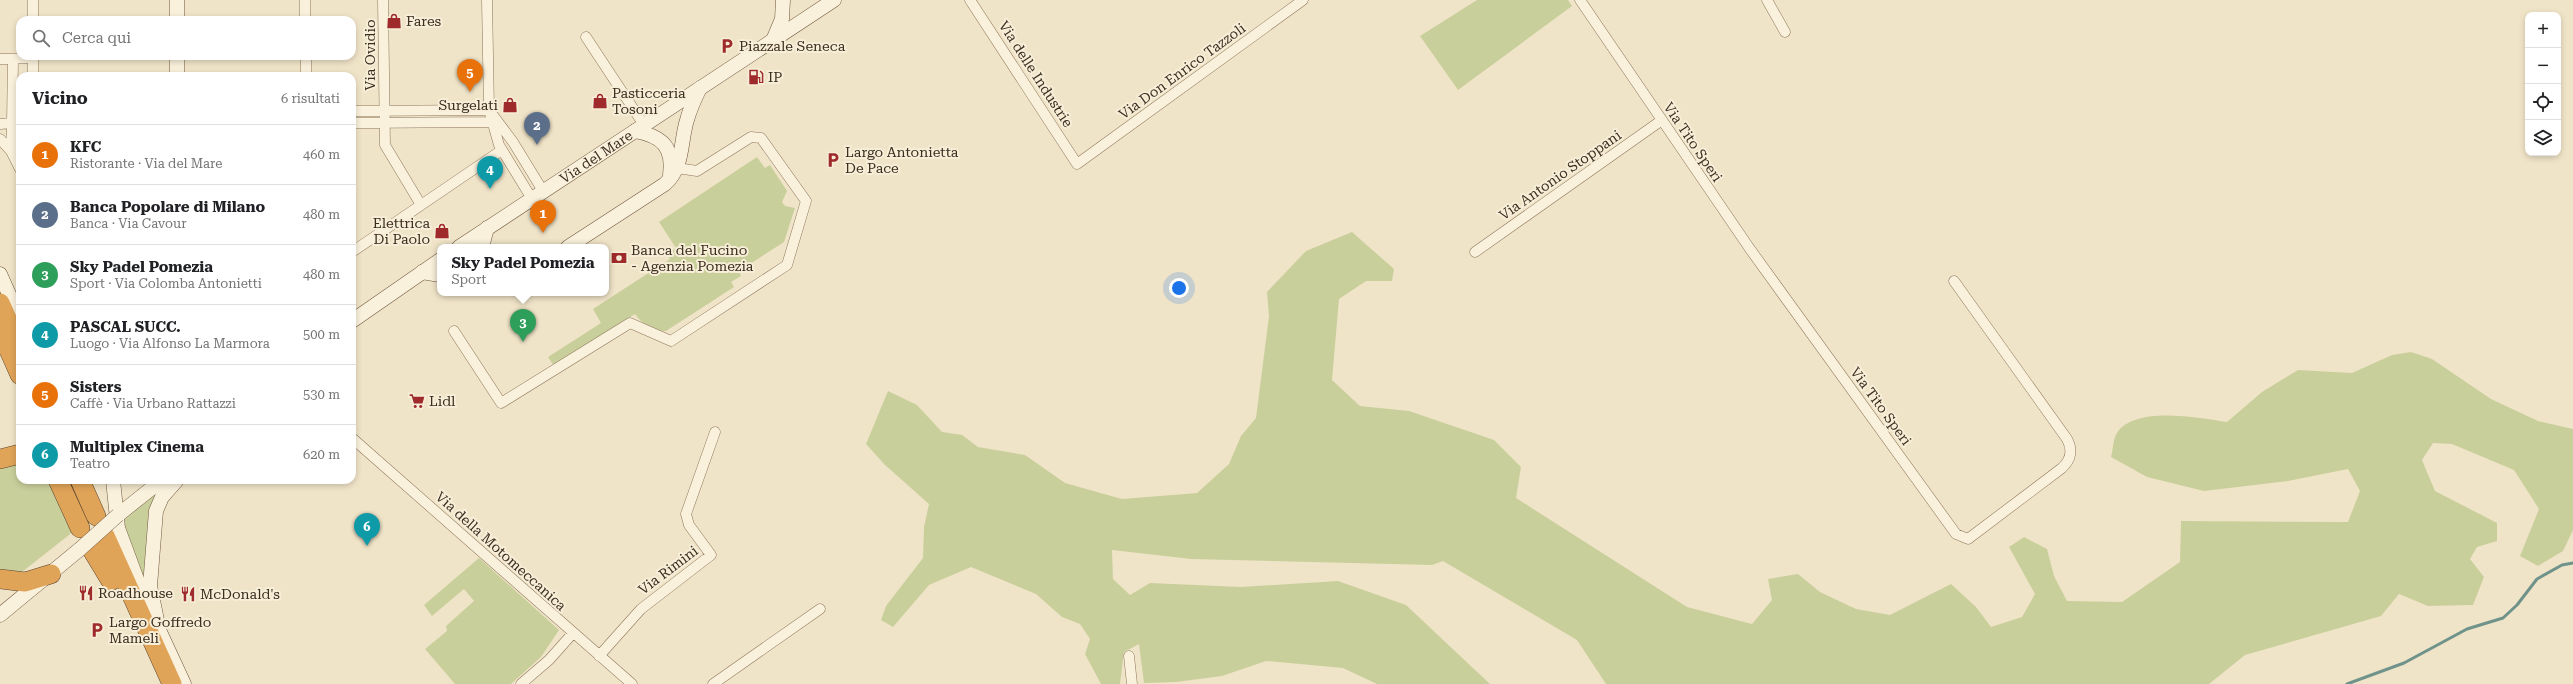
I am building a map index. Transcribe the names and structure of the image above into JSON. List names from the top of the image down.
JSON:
{
  "streets": {
    "main road": ["Via del Mare"],
    "street": [
      "Via Ovidio",
      "Via Don Enrico Tazzoli",
      "Via delle Industrie",
      "Via Tito Speri",
      "Via Antonio Stoppani",
      "Via della Motomeccanica",
      "Via Rimini"
    ]
  },
  "crossings": [
    ["Via Don Enrico Tazzoli", "Via delle Industrie"],
    ["Via Tito Speri", "Via Antonio Stoppani"],
    ["Via della Motomeccanica", "Via Rimini"]
  ],
  "places": {
    "shop": [
      "Fares",
      "Pasticceria Tosoni",
      "Surgelati",
      "Elettrica Di Paolo"
    ],
    "parking": ["Piazzale Seneca", "Largo Antonietta De Pace", "Largo Goffredo Mameli"],
    "fuel station": ["IP"],
    "bank": ["Banca del Fucino - Agenzia Pomezia"],
    "supermarket": ["Lidl"],
    "restaurant": ["Roadhouse", "McDonald's"]
  },
  "page": {
    "map_buttons": ["+", "−"],
    "search": "Cerca qui",
    "pins": [
      "5",
      "2",
      "4",
      "1",
      "3",
      "6"
    ],
    "heading": ["Vicino", "6 risultati"],
    "list": [
      {
        "mark": "1",
        "name": "KFC",
        "note": "Ristorante · Via del Mare",
        "value": "460 m"
      },
      {
        "mark": "2",
        "name": "Banca Popolare di Milano",
        "note": "Banca · Via Cavour",
        "value": "480 m"
      },
      {
        "mark": "3",
        "name": "Sky Padel Pomezia",
        "note": "Sport · Via Colomba Antonietti",
        "value": "480 m"
      },
      {
        "mark": "4",
        "name": "PASCAL SUCC.",
        "note": "Luogo · Via Alfonso La Marmora",
        "value": "500 m"
      },
      {
        "mark": "5",
        "name": "Sisters",
        "note": "Caffè · Via Urbano Rattazzi",
        "value": "530 m"
      },
      {
        "mark": "6",
        "name": "Multiplex Cinema",
        "note": "Teatro",
        "value": "620 m"
      }
    ],
    "popup": ["Sky Padel Pomezia", "Sport"]
  }
}
